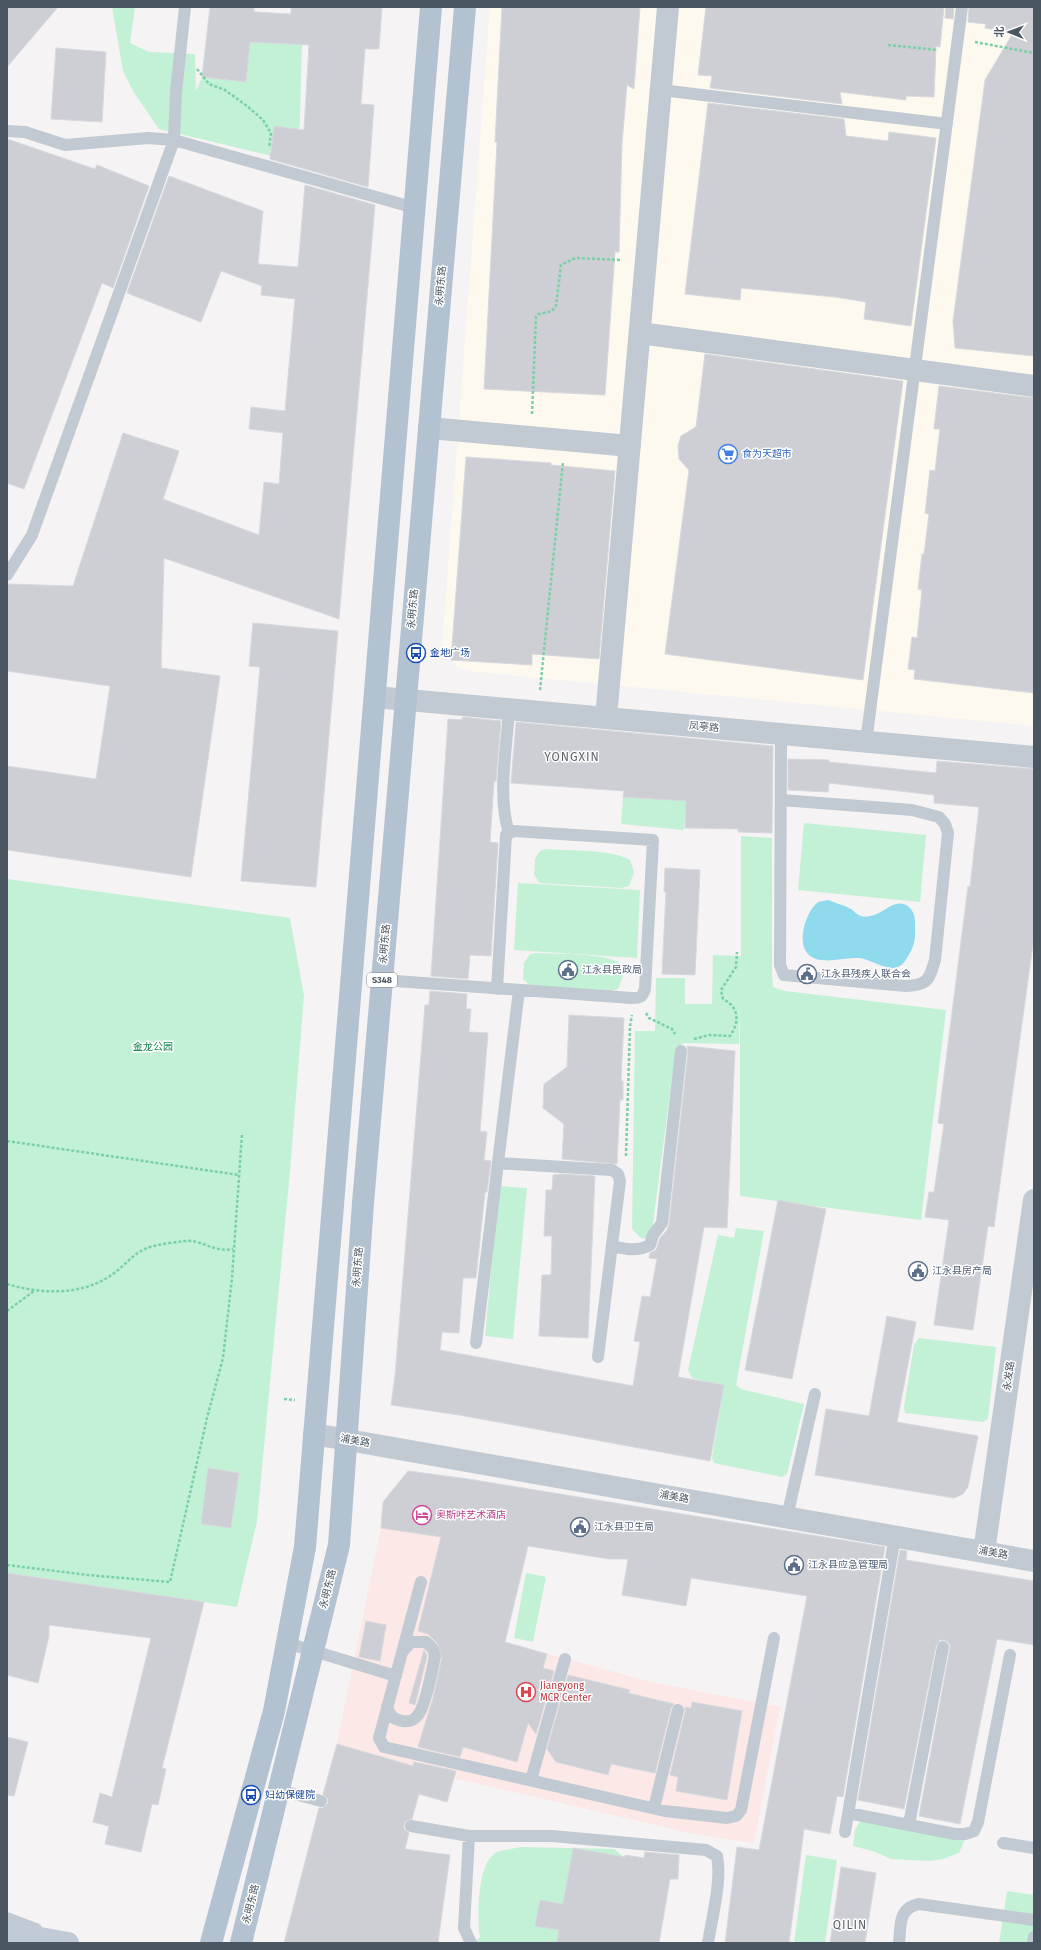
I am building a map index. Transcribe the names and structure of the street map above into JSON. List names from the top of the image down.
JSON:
{
  "streets": {
    "main road": ["永明东路", "S348"],
    "street": ["凤亭路", "永发路", "浦美路"]
  },
  "crossings": [
    ["永明东路", "凤亭路"],
    ["永明东路", "浦美路"],
    ["永发路", "浦美路"]
  ],
  "districts": ["YONGXIN", "QILIN"],
  "parks": ["金龙公园"],
  "places": {
    "supermarket": ["食为天超市"],
    "bus stop": ["金地广场", "妇幼保健院"],
    "public building": [
      "江永县民政局",
      "江永县残疾人联合会",
      "江永县房产局",
      "江永县卫生局",
      "江永县应急管理局"
    ],
    "hotel": ["奥斯咔艺术酒店"],
    "hospital": ["Jiangyong MCR Center"]
  },
  "north": "left"
}
